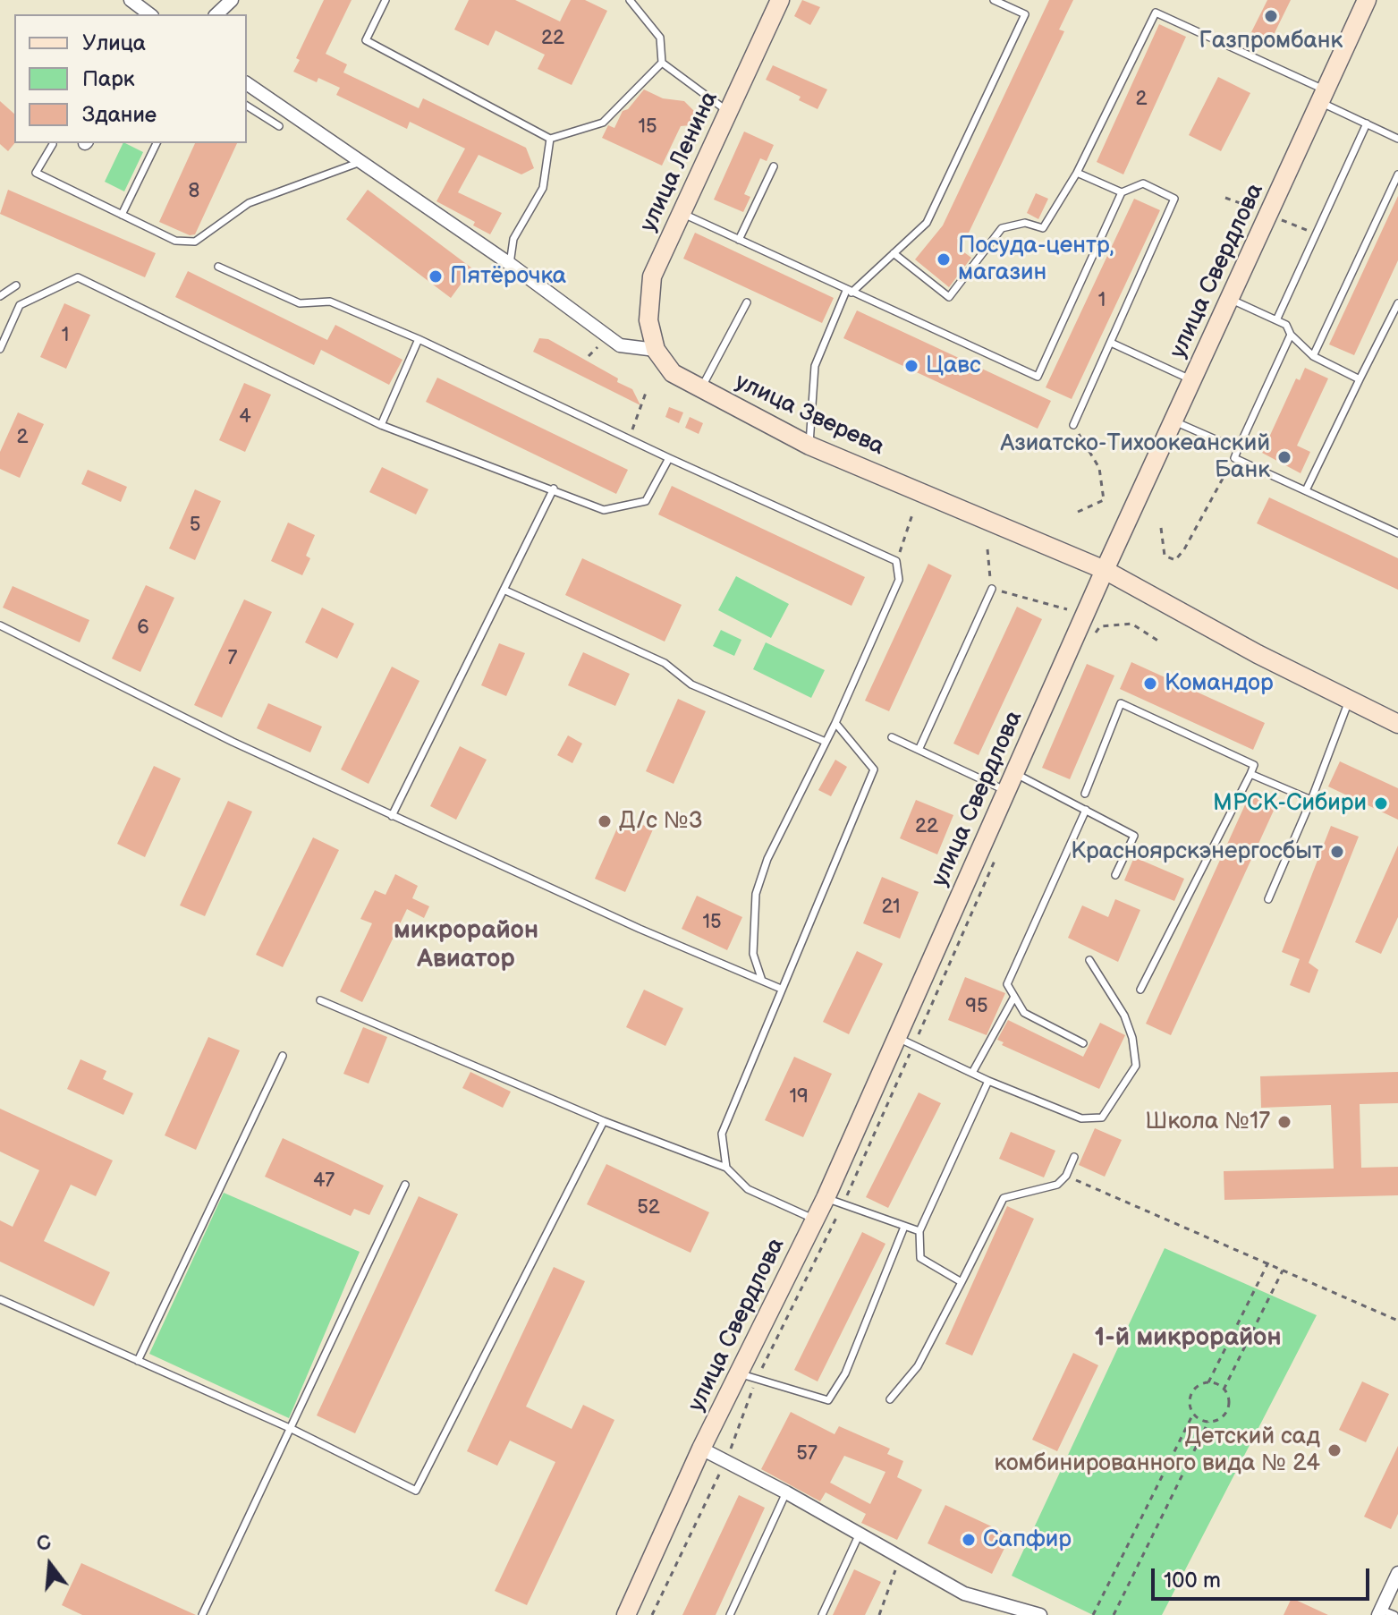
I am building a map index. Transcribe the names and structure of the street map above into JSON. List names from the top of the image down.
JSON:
{
  "streets": {
    "main road": ["улица Ленина", "улица Свердлова", "улица Зверева"]
  },
  "crossings": [
    ["улица Ленина", "улица Зверева"],
    ["улица Свердлова", "улица Зверева"]
  ],
  "districts": ["микрорайон Авиатор", "1-й микрорайон"],
  "places": [
    "Газпромбанк",
    "Посуда-центр, магазин",
    "Пятёрочка",
    "Цавс",
    "Азиатско-Тихоокеанский Банк",
    "Командор",
    "МРСК-Сибири",
    "Д/с №3",
    "Красноярскэнергосбыт",
    "Школа №17",
    "Детский сад комбинированного вида № 24",
    "Сапфир"
  ],
  "house_numbers": [
    "22",
    "2",
    "15",
    "8",
    "1",
    "1",
    "4",
    "2",
    "5",
    "6",
    "7",
    "22",
    "21",
    "15",
    "95",
    "19",
    "47",
    "52",
    "57"
  ],
  "legend": ["Улица", "Парк", "Здание"],
  "scale_bar": "100 m",
  "north": "top"
}
